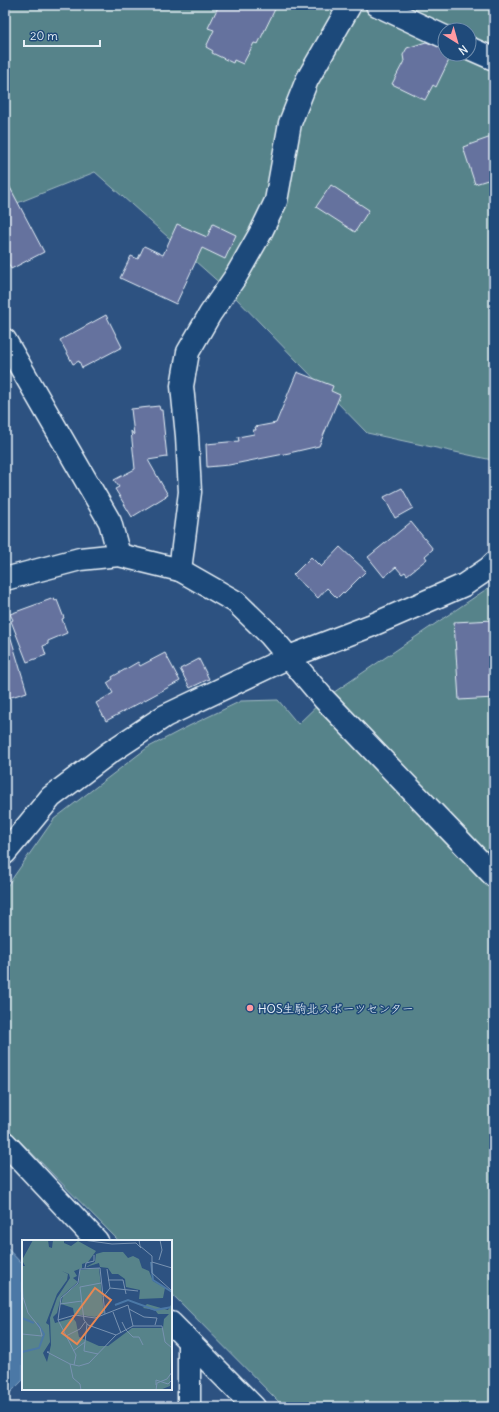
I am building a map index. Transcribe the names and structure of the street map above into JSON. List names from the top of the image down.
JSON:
{
  "places": ["HOS生駒北スポーツセンター"],
  "scale_bar": "20 m",
  "north": "bottom right"
}
